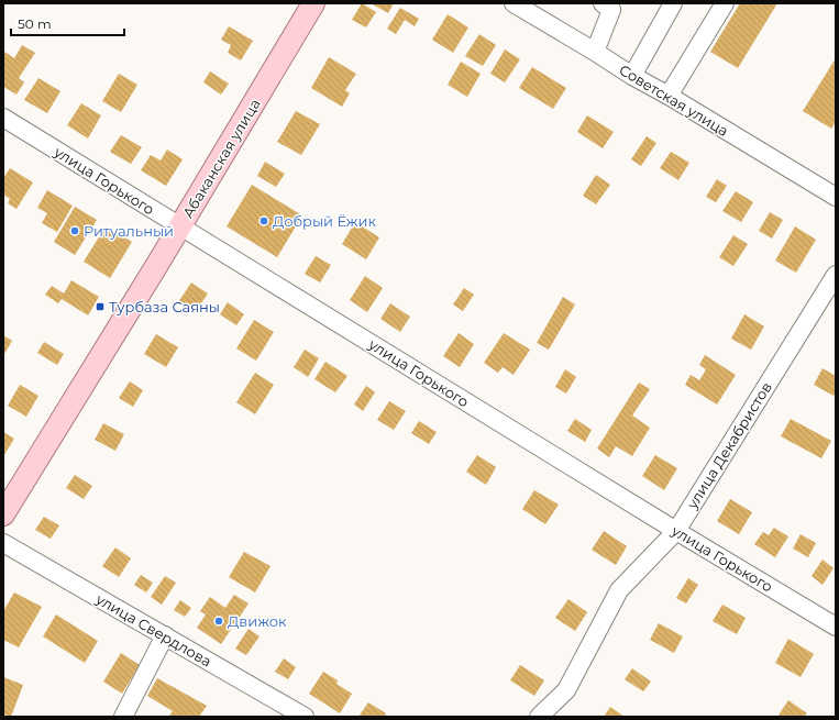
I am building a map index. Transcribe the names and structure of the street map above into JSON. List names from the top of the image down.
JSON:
{
  "streets": {
    "main road": ["Абаканская улица"],
    "street": [
      "Советская улица",
      "улица Горького",
      "улица Декабристов",
      "улица Свердлова"
    ]
  },
  "crossings": [
    ["Абаканская улица", "улица Горького"],
    ["улица Горького", "улица Декабристов"]
  ],
  "places": {
    "other": ["Добрый Ёжик", "Ритуальный", "Движок"],
    "transit": ["Турбаза Саяны"]
  },
  "scale_bar": "50 m"
}
